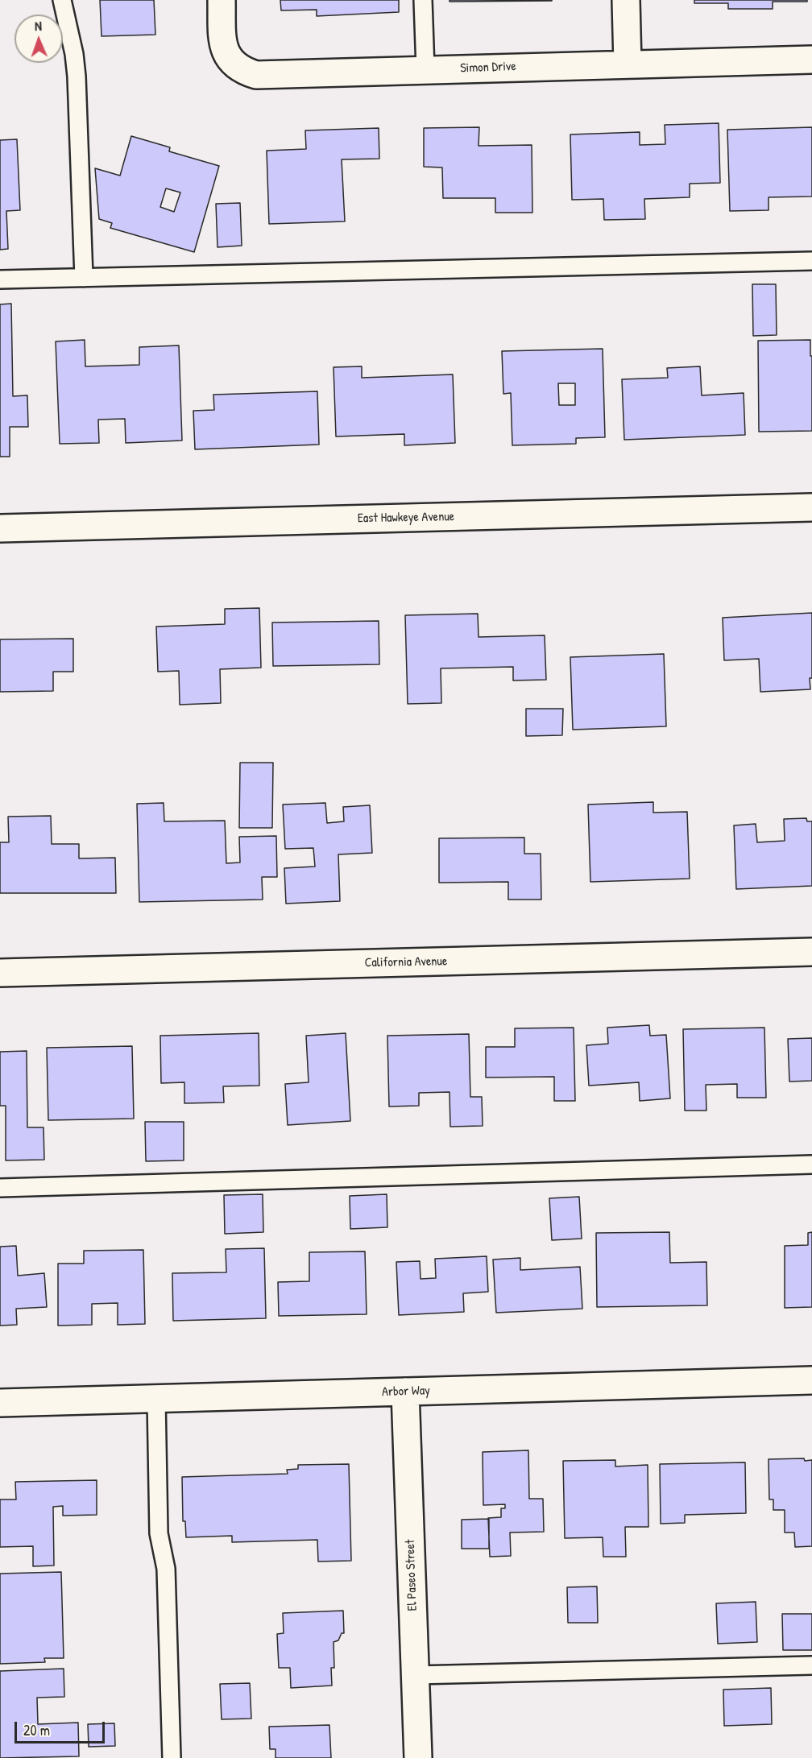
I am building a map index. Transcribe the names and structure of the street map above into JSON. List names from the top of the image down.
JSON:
{
  "streets": {
    "street": [
      "Simon Drive",
      "East Hawkeye Avenue",
      "California Avenue",
      "Arbor Way",
      "El Paseo Street"
    ]
  },
  "crossings": [
    ["Arbor Way", "El Paseo Street"]
  ],
  "scale_bar": "20 m",
  "north": "top"
}
